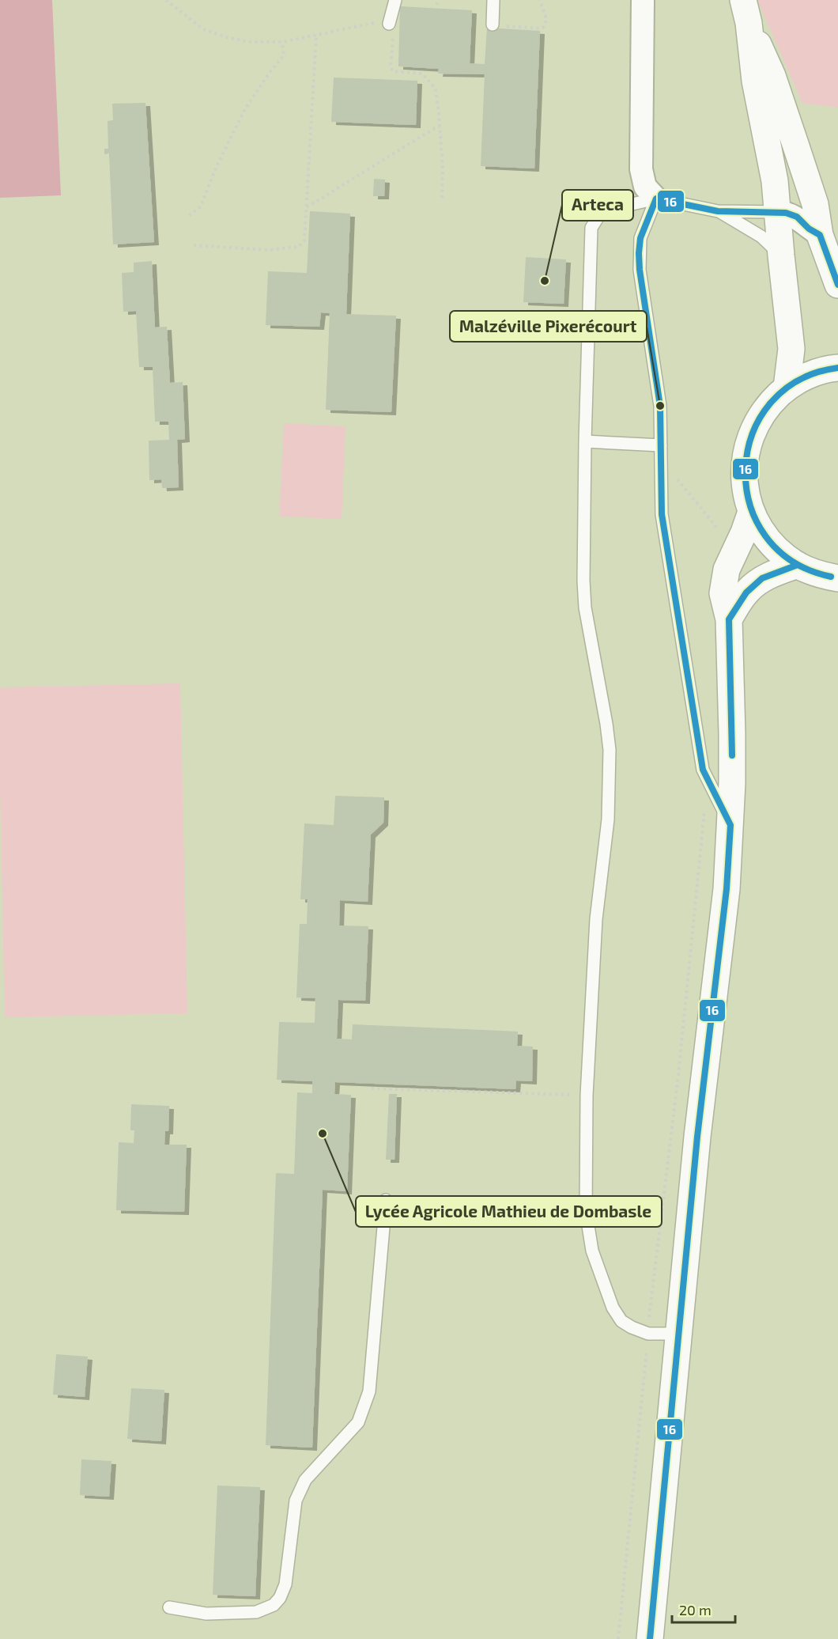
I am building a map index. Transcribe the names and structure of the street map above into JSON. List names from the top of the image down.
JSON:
{
  "places": ["Arteca", "Malzéville Pixerécourt", "Lycée Agricole Mathieu de Dombasle"],
  "lines": ["transit line 16"],
  "scale_bar": "20 m"
}
